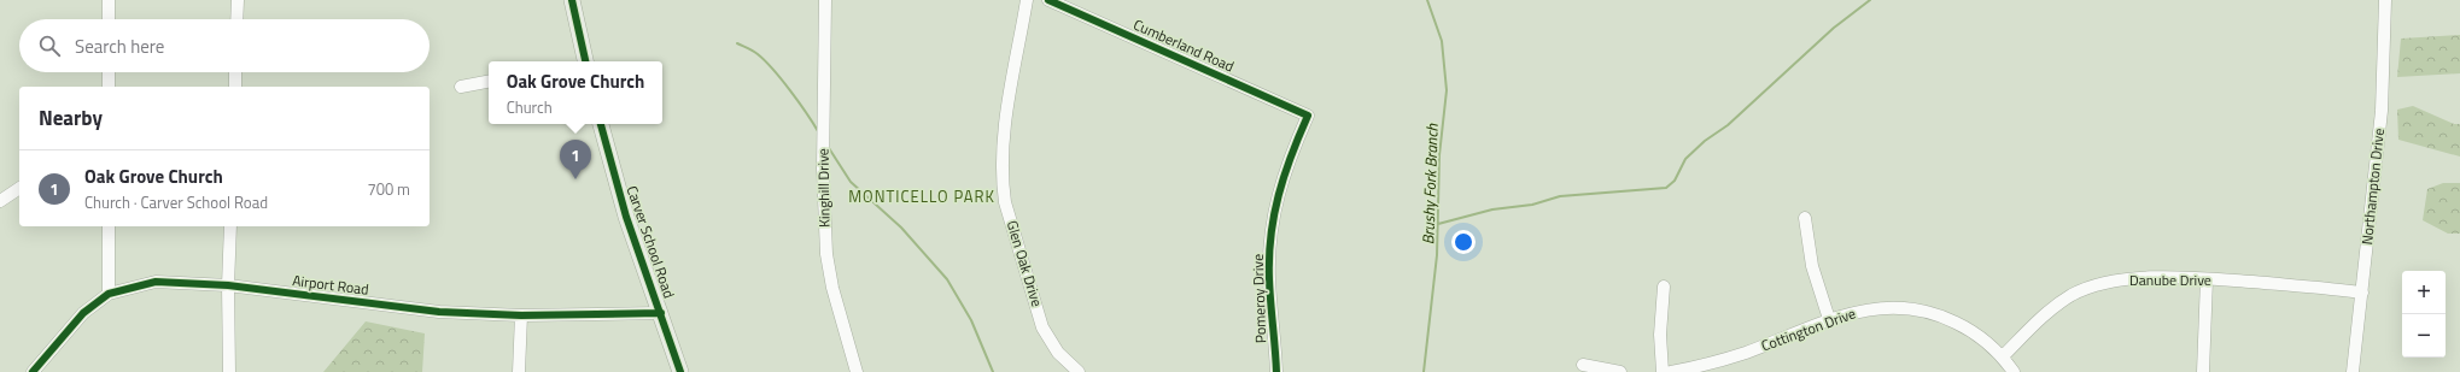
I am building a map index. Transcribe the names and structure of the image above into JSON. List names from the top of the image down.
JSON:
{
  "streets": {
    "main road": ["Carver School Road"],
    "street": [
      "Cumberland Road",
      "Northampton Drive",
      "Kinghill Drive",
      "Glen Oak Drive",
      "Danube Drive",
      "Airport Road",
      "Pomeroy Drive",
      "Cottington Drive"
    ]
  },
  "crossings": [
    ["Cumberland Road", "Pomeroy Drive"],
    ["Northampton Drive", "Danube Drive"],
    ["Carver School Road", "Airport Road"],
    ["Danube Drive", "Cottington Drive"]
  ],
  "districts": ["MONTICELLO PARK"],
  "water": ["Brushy Fork Branch"],
  "page": {
    "search": "Search here",
    "popup": ["Oak Grove Church", "Church"],
    "heading": "Nearby",
    "pins": "1",
    "list": [
      {
        "mark": "1",
        "name": "Oak Grove Church",
        "note": "Church · Carver School Road",
        "value": "700 m"
      }
    ],
    "map_buttons": ["+", "−"]
  }
}
